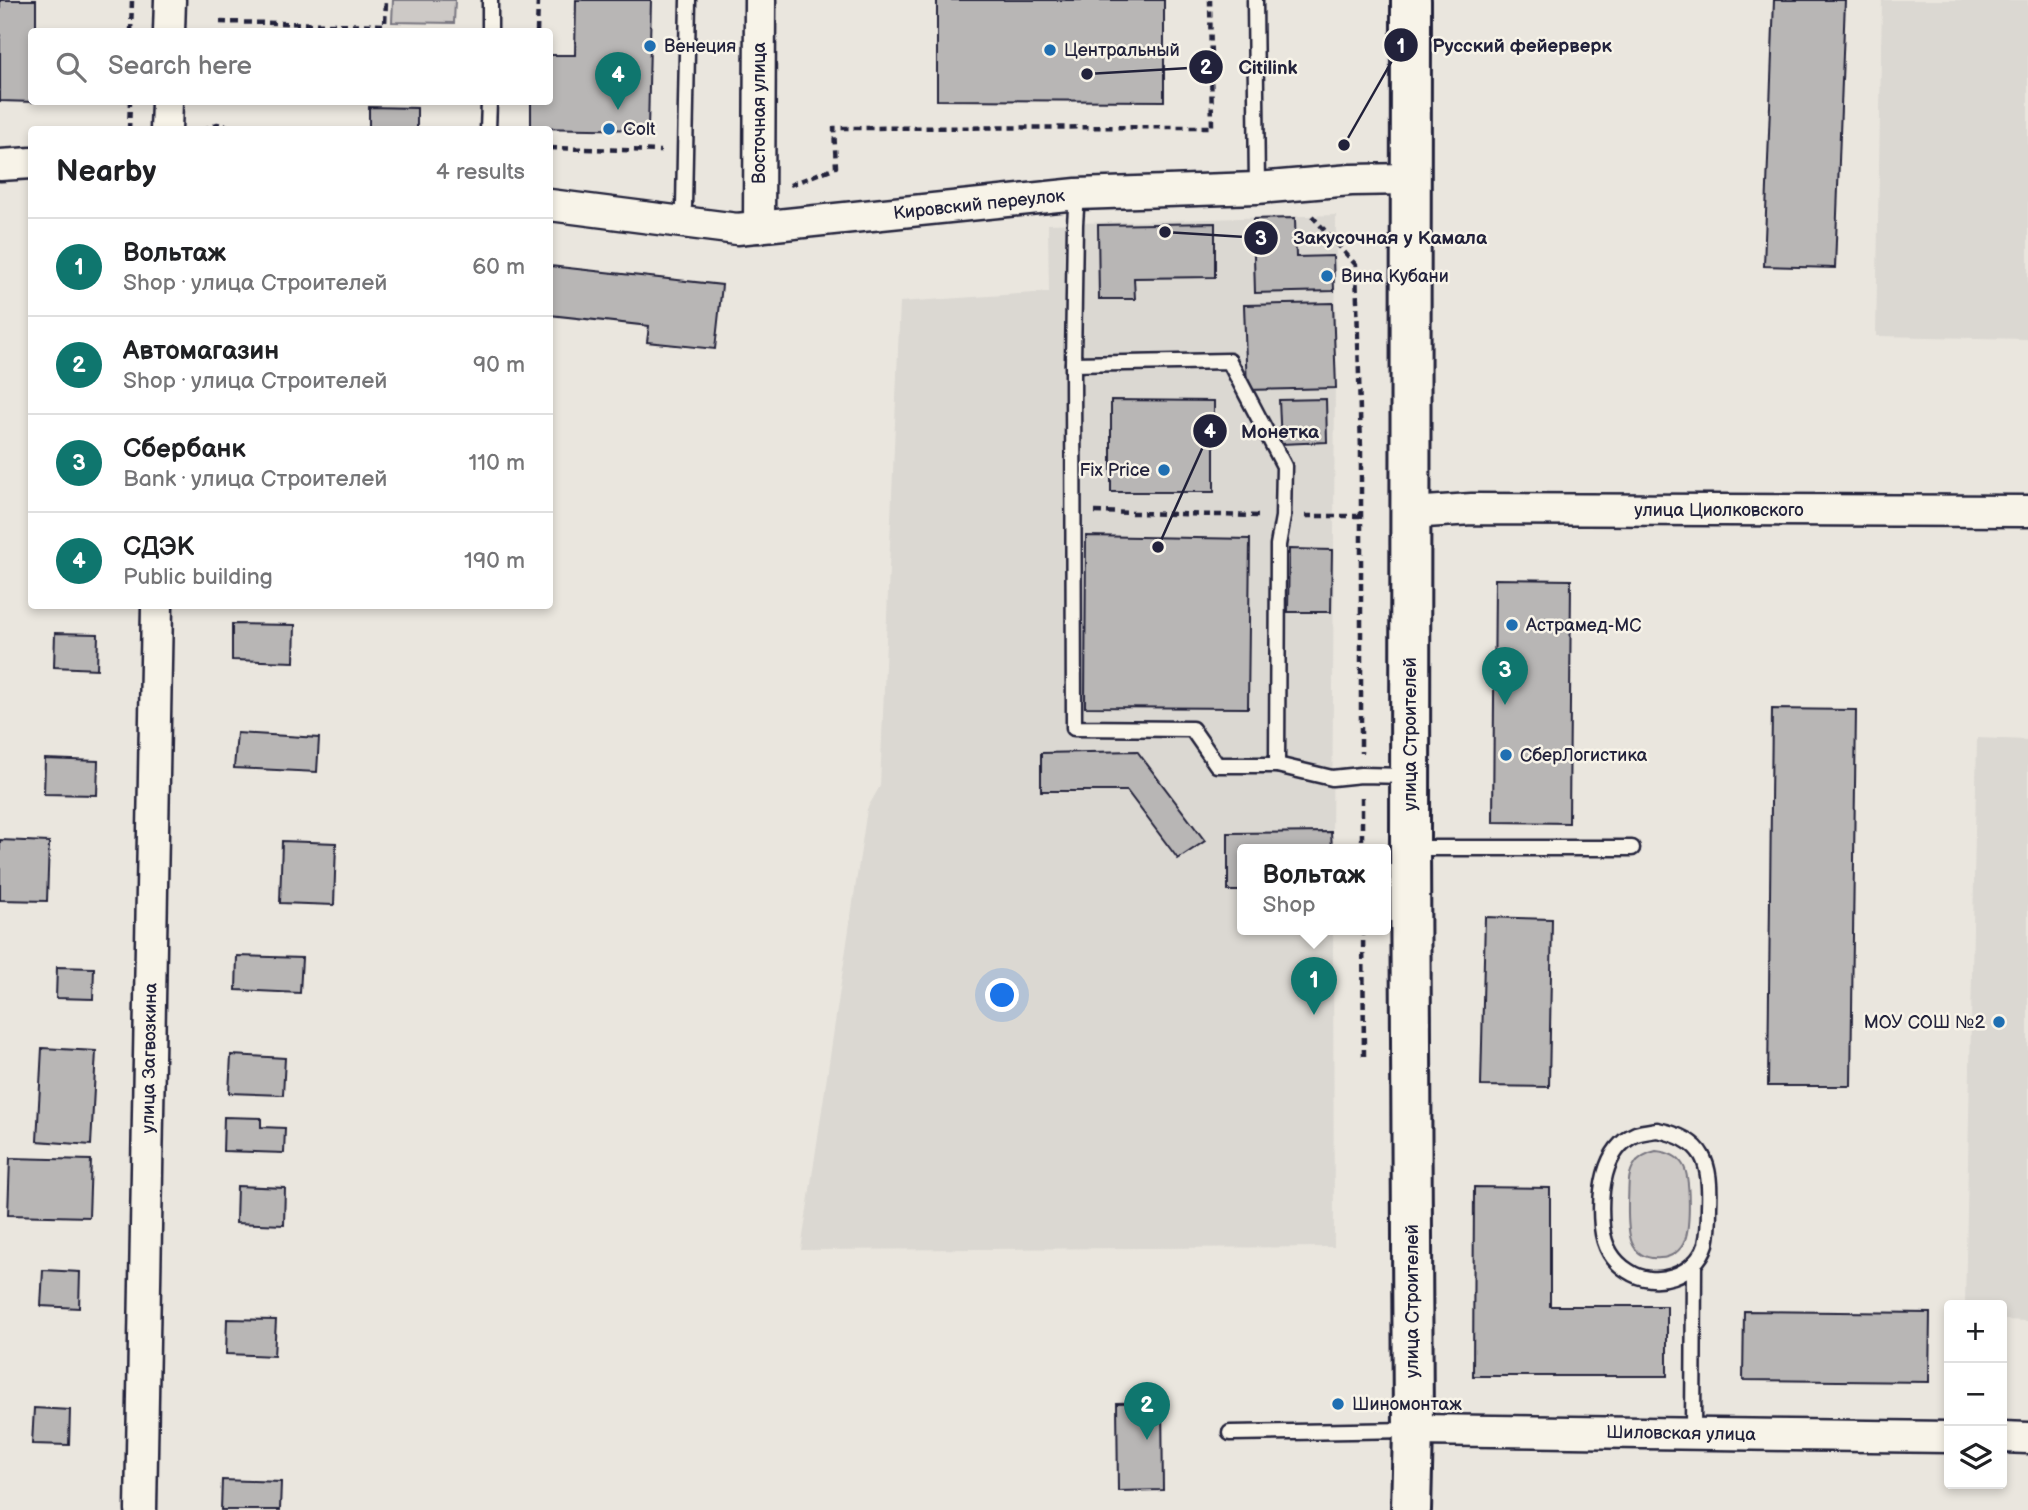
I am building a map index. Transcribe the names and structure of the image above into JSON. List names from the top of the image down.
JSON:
{
  "streets": {
    "main road": ["улица Строителей"],
    "street": [
      "Восточная улица",
      "Кировский переулок",
      "улица Циолковского",
      "улица Загвозкина",
      "Шиловская улица"
    ]
  },
  "crossings": [
    ["Восточная улица", "Кировский переулок"],
    ["Кировский переулок", "улица Строителей"],
    ["улица Циолковского", "улица Строителей"],
    ["улица Строителей", "Шиловская улица"]
  ],
  "places": [
    "Венеция",
    "Центральный",
    "Citilink",
    "Colt",
    "Русский фейерверк",
    "Закусочная у Камала",
    "Вина Кубани",
    "Fix Price",
    "Монетка",
    "Астрамед-МС",
    "СберЛогистика",
    "МОУ СОШ №2",
    "Шиномонтаж"
  ],
  "page": {
    "search": "Search here",
    "pins": [
      "4",
      "3",
      "1",
      "2"
    ],
    "heading": ["Nearby", "4 results"],
    "list": [
      {
        "mark": "1",
        "name": "Вольтаж",
        "note": "Shop · улица Строителей",
        "value": "60 m"
      },
      {
        "mark": "2",
        "name": "Автомагазин",
        "note": "Shop · улица Строителей",
        "value": "90 m"
      },
      {
        "mark": "3",
        "name": "Сбербанк",
        "note": "Bank · улица Строителей",
        "value": "110 m"
      },
      {
        "mark": "4",
        "name": "СДЭК",
        "note": "Public building",
        "value": "190 m"
      }
    ],
    "popup": ["Вольтаж", "Shop"],
    "map_buttons": ["+", "−"]
  }
}
